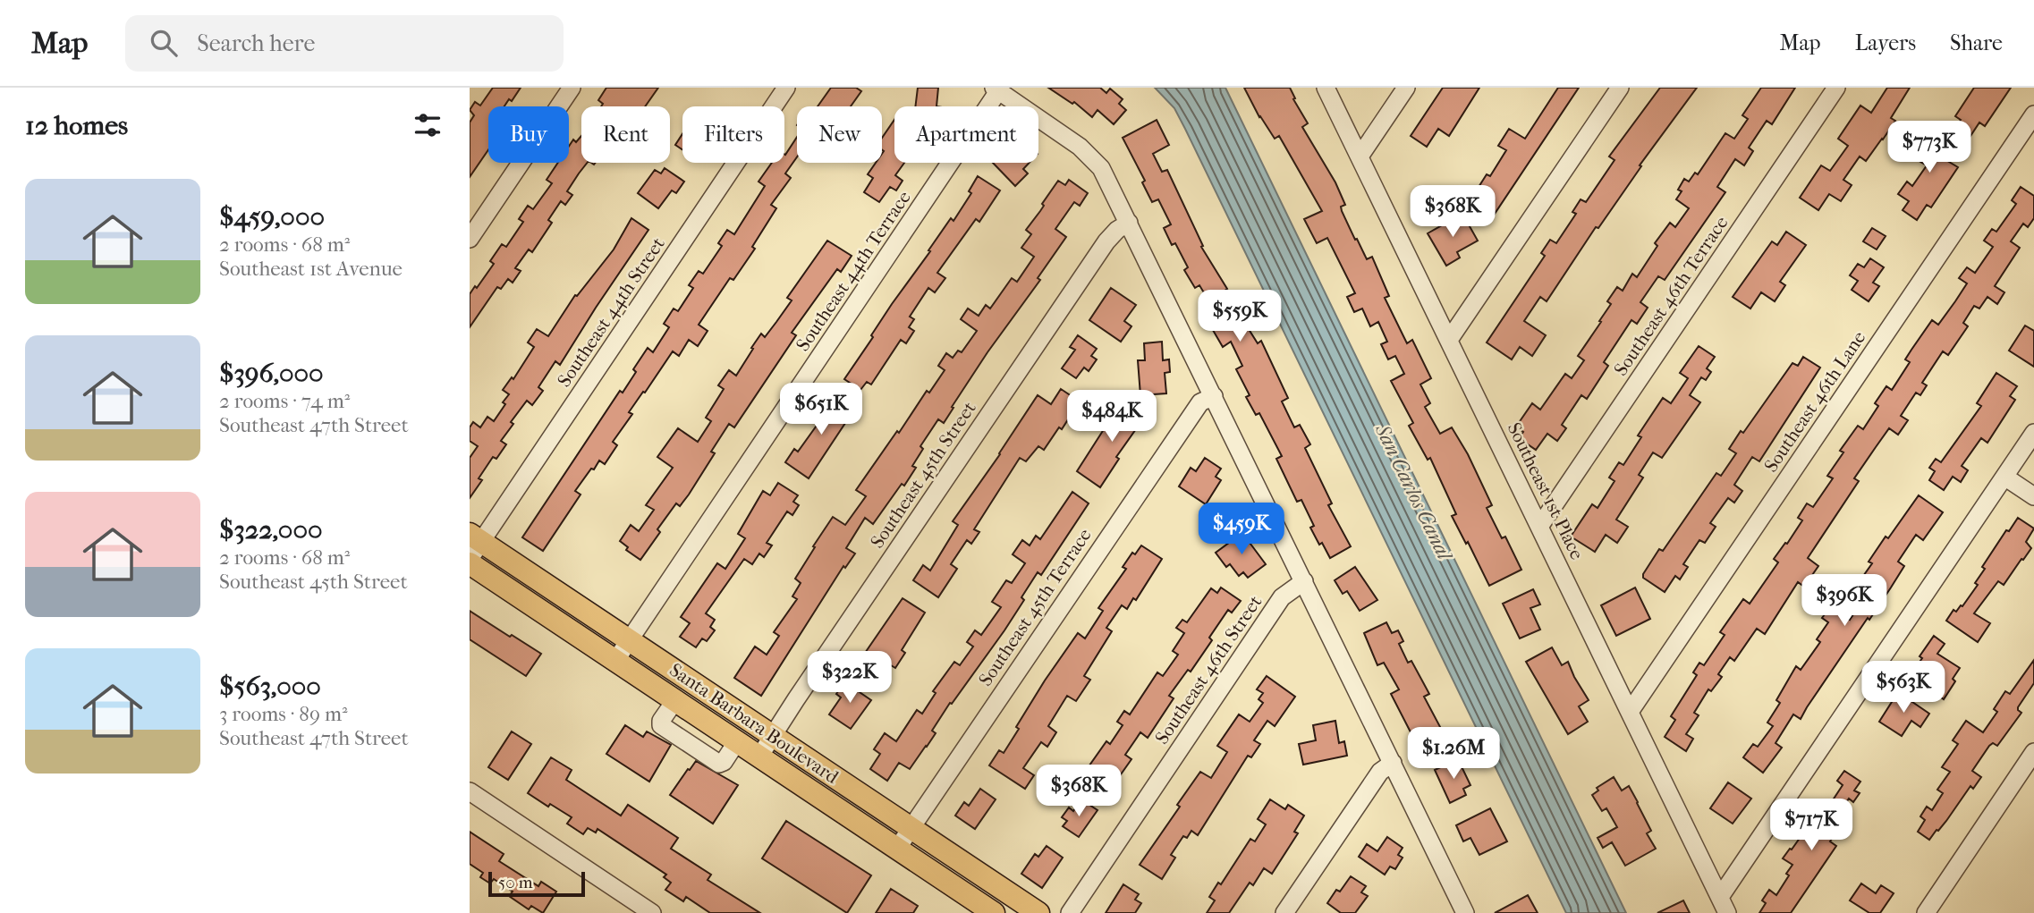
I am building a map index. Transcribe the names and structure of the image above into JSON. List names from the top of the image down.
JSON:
{
  "streets": {
    "main road": ["Santa Barbara Boulevard"],
    "street": [
      "Southeast 44th Terrace",
      "Southeast 46th Terrace",
      "Southeast 44th Street",
      "Southeast 46th Lane",
      "Southeast 45th Street",
      "Southeast 1st Place",
      "Southeast 45th Terrace",
      "Southeast 46th Street"
    ]
  },
  "crossings": [
    ["Southeast 44th Terrace", "Santa Barbara Boulevard"],
    ["Southeast 46th Terrace", "Southeast 1st Place"],
    ["Southeast 44th Street", "Santa Barbara Boulevard"],
    ["Southeast 46th Lane", "Southeast 1st Place"],
    ["Southeast 45th Street", "Santa Barbara Boulevard"],
    ["Southeast 45th Terrace", "Santa Barbara Boulevard"]
  ],
  "water": ["San Carlos Canal"],
  "scale_bar": "50 m",
  "page": {
    "header": "Map",
    "search": "Search here",
    "nav": ["Map", "Layers", "Share"],
    "heading": "12 homes",
    "chip": [
      "Buy",
      "Rent",
      "Filters",
      "New",
      "Apartment"
    ],
    "price": [
      "$773K",
      "$368K",
      "$559K",
      "$651K",
      "$484K",
      "$459K",
      "$396K",
      "$322K",
      "$563K",
      "$1.26M",
      "$368K",
      "$717K"
    ],
    "list": [
      {
        "name": "$459,000",
        "note": "2 rooms · 68 m² · Southeast 1st Avenue"
      },
      {
        "name": "$396,000",
        "note": "2 rooms · 74 m² · Southeast 47th Street"
      },
      {
        "name": "$322,000",
        "note": "2 rooms · 68 m² · Southeast 45th Street"
      },
      {
        "name": "$563,000",
        "note": "3 rooms · 89 m² · Southeast 47th Street"
      }
    ],
    "scale": "50 m"
  }
}
